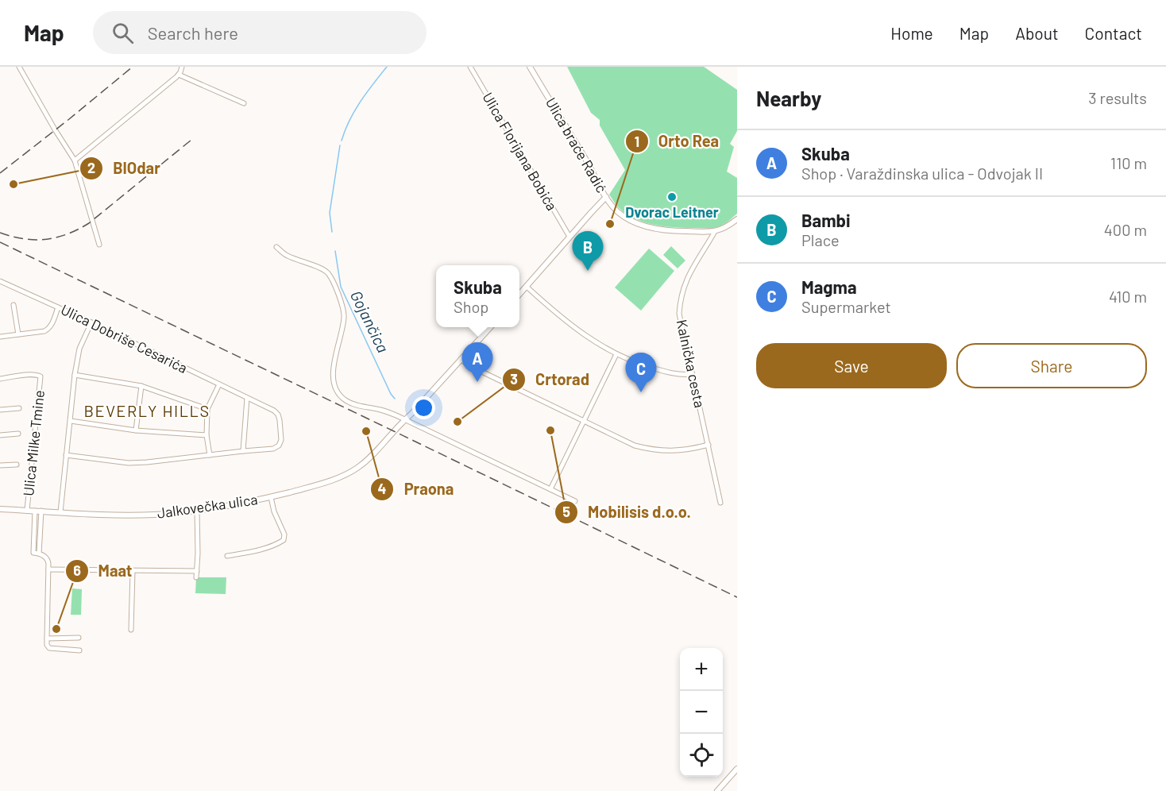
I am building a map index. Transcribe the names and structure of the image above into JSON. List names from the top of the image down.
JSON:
{
  "streets": {
    "main road": ["Ulica braće Radić", "Jalkovečka ulica"],
    "street": [
      "Ulica Florijana Bobića",
      "Ulica Dobriše Cesarića",
      "Kalnička cesta",
      "Ulica Milke Tmine"
    ]
  },
  "crossings": [
    ["Ulica braće Radić", "Kalnička cesta"],
    ["Ulica Milke Tmine", "Jalkovečka ulica"]
  ],
  "districts": ["BEVERLY HILLS"],
  "water": ["Gojančica"],
  "places": [
    "BIOdar",
    "Dvorac Leitner",
    "Orto Rea",
    "Crtorad",
    "Mobilisis d.o.o.",
    "Praona",
    "Maat"
  ],
  "page": {
    "header": "Map",
    "search": "Search here",
    "nav": [
      "Home",
      "Map",
      "About",
      "Contact"
    ],
    "heading": ["Nearby", "3 results"],
    "list": [
      {
        "mark": "A",
        "name": "Skuba",
        "note": "Shop · Varaždinska ulica - Odvojak II",
        "value": "110 m"
      },
      {
        "mark": "B",
        "name": "Bambi",
        "note": "Place",
        "value": "400 m"
      },
      {
        "mark": "C",
        "name": "Magma",
        "note": "Supermarket",
        "value": "410 m"
      }
    ],
    "pins": ["B", "A", "C"],
    "popup": ["Skuba", "Shop"],
    "buttons": ["Save", "Share"],
    "map_buttons": ["+", "−"]
  }
}
